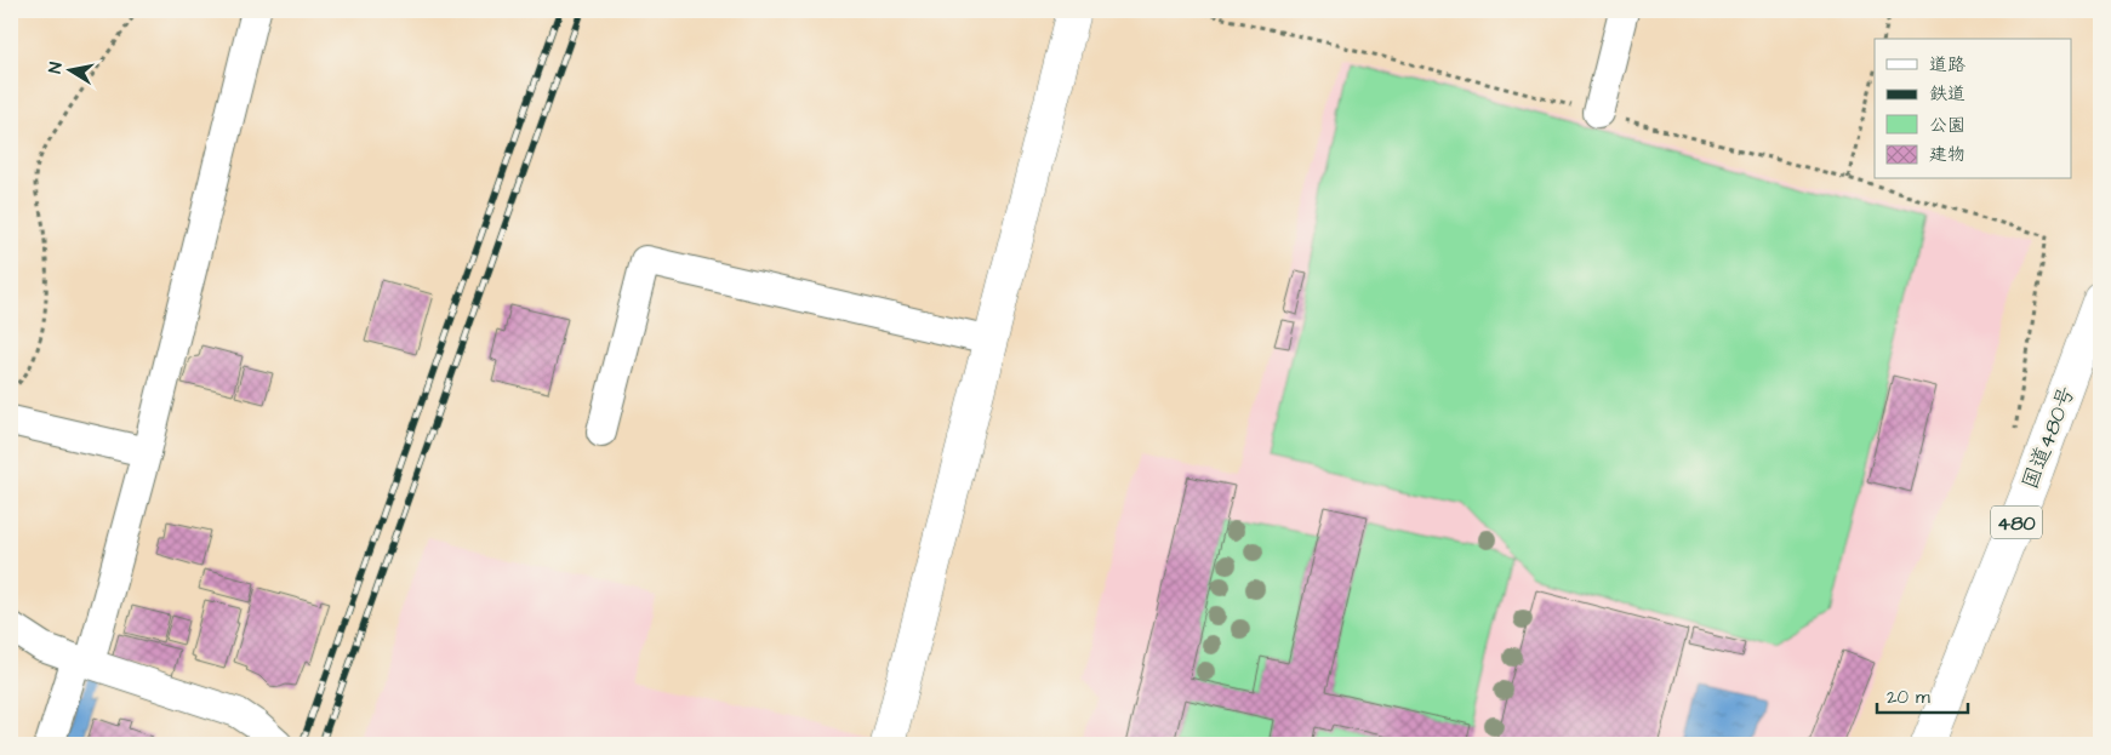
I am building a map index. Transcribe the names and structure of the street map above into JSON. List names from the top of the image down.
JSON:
{
  "streets": {
    "main road": ["国道480号", "480"]
  },
  "legend": [
    "道路",
    "鉄道",
    "公園",
    "建物"
  ],
  "scale_bar": "20 m",
  "north": "left"
}
